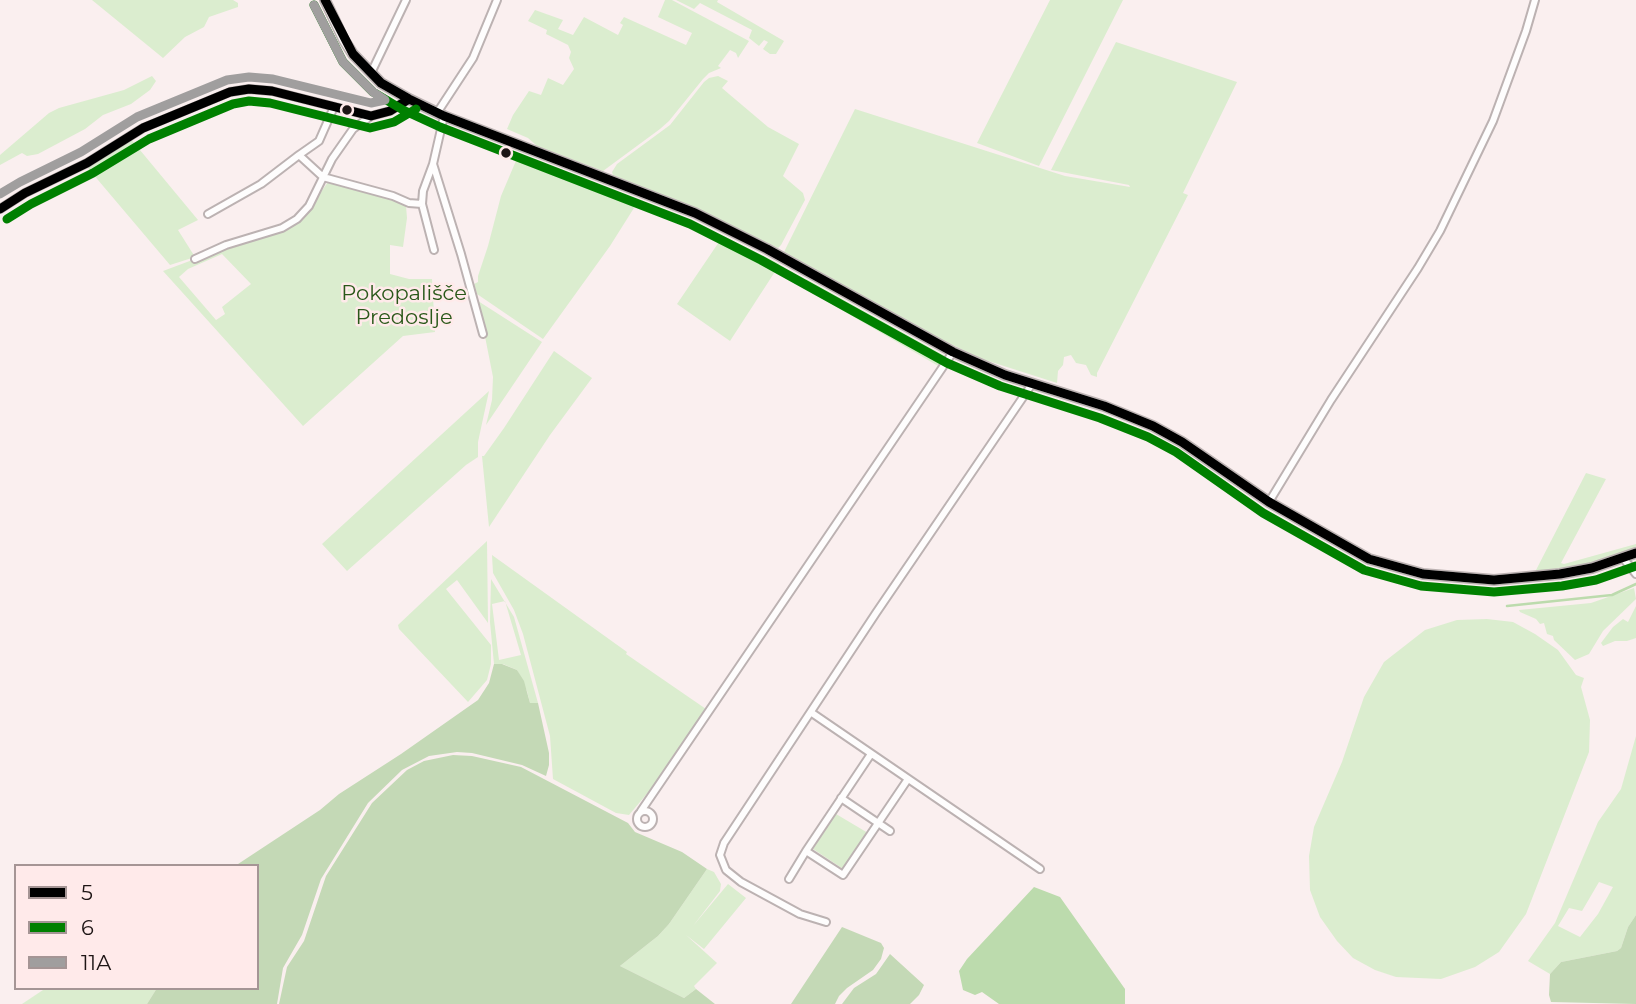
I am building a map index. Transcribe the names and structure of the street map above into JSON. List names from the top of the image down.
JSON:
{
  "parks": ["Pokopališče Predoslje"],
  "lines": ["transit line 5", "transit line 6", "transit line 11A"],
  "legend": ["5", "6", "11A"]
}
